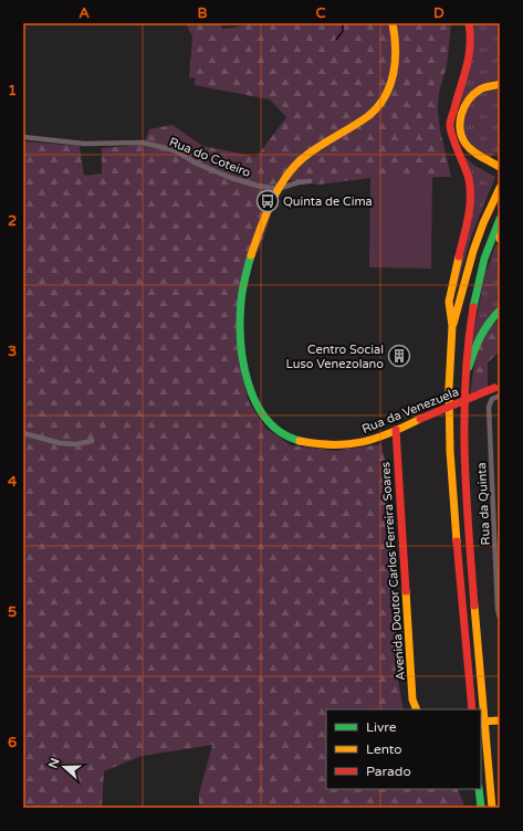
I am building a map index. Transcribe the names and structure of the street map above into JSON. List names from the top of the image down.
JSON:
{
  "streets": {
    "main road": ["Rua da Venezuela", "Avenida Doutor Carlos Ferreira Soares"],
    "street": ["Rua do Coteiro", "Rua da Quinta"]
  },
  "crossings": [
    ["Rua do Coteiro", "Rua da Venezuela"],
    ["Rua da Venezuela", "Avenida Doutor Carlos Ferreira Soares"]
  ],
  "places": {
    "bus stop": ["Quinta de Cima"],
    "building": ["Centro Social Luso Venezolano"]
  },
  "legend": ["Livre", "Lento", "Parado"],
  "north": "left",
  "grid": {
    "columns": [
      "A",
      "B",
      "C",
      "D"
    ],
    "rows": [
      "1",
      "2",
      "3",
      "4",
      "5",
      "6"
    ]
  }
}
